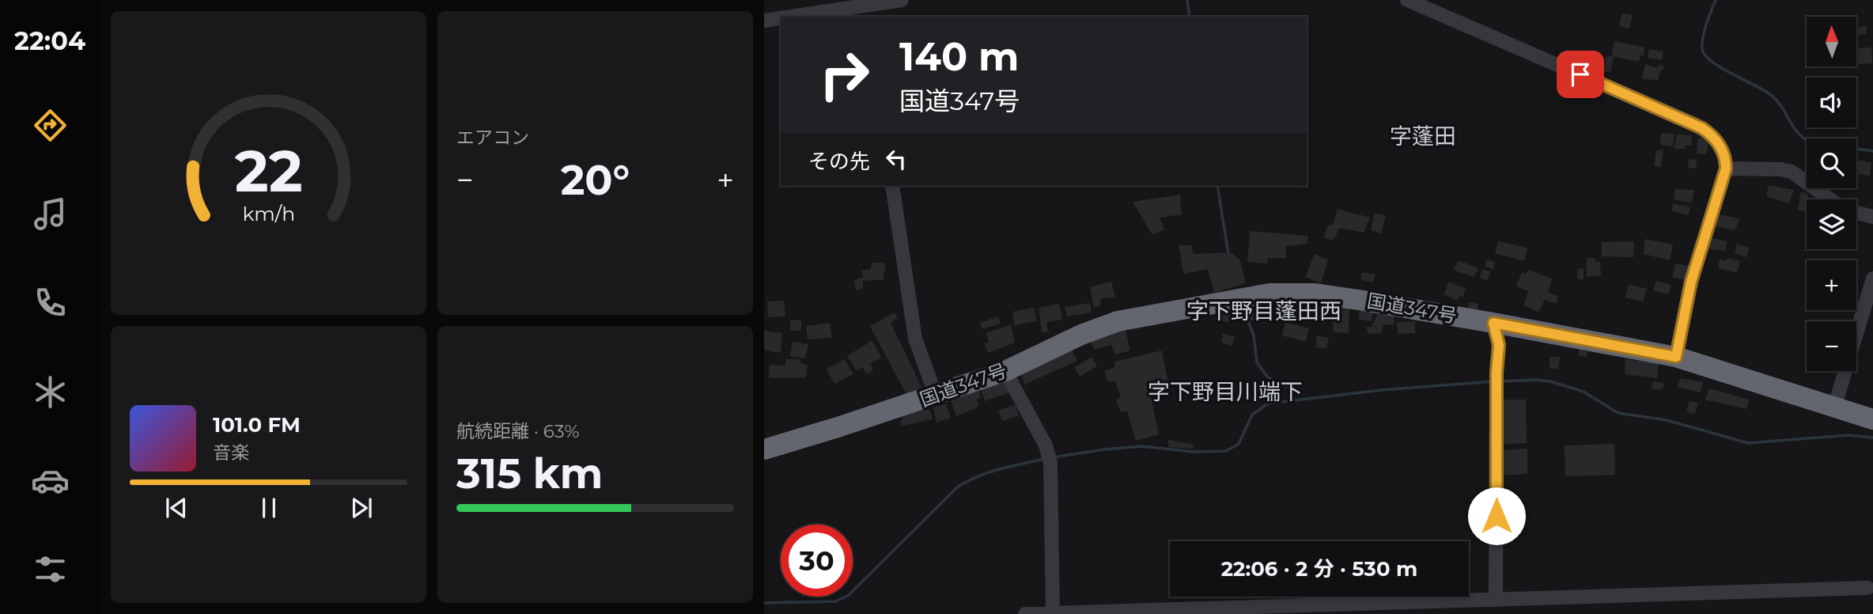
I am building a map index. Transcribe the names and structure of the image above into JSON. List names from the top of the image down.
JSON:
{
  "streets": {
    "highway": ["国道347号"]
  },
  "districts": ["字蓬田", "字下野目蓬田西", "字下野目川端下"],
  "north": "top",
  "page": {
    "tabs": "22:04",
    "tile": [
      "エアコン",
      ["航続距離 · 63%", "315 km"]
    ],
    "map_buttons": ["+", "−"],
    "turn": ["140 m", "国道347号"],
    "then": "その先",
    "heat": ["−", "20°", "+"],
    "song": ["101.0 FM", "音楽"],
    "limit": "30",
    "trip": "22:06 · 2 分 · 530 m",
    "gauge": ["22", "km/h"]
  }
}
